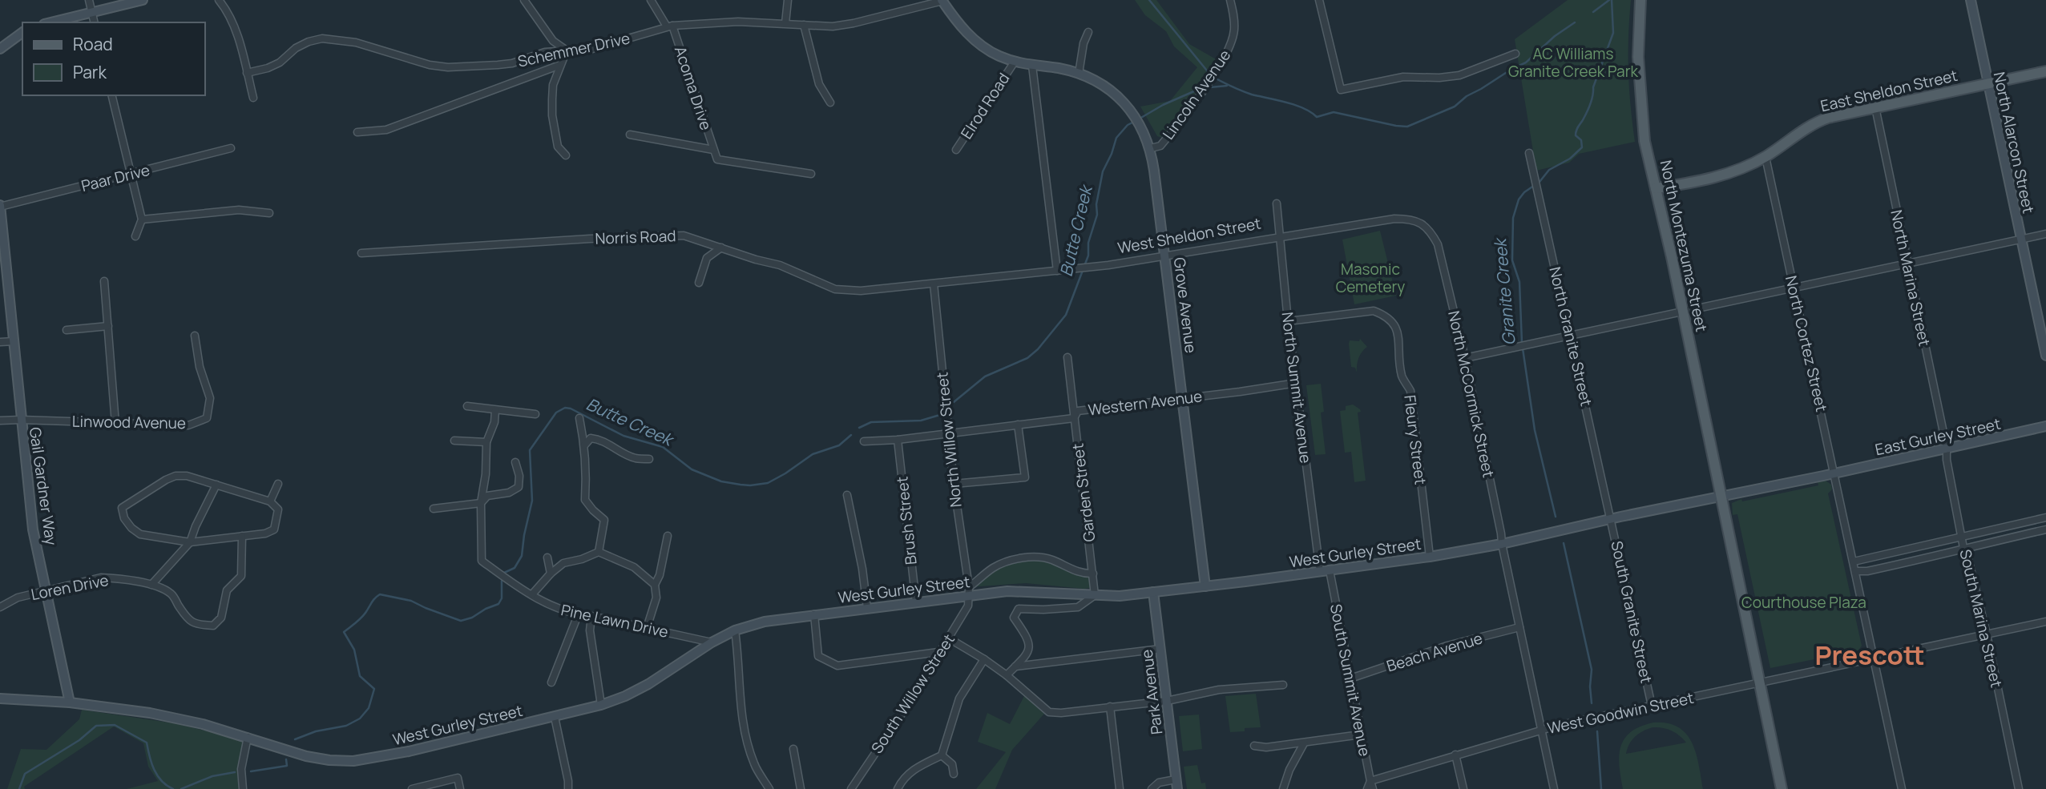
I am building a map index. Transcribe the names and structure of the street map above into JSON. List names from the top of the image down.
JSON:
{
  "streets": {
    "main road": [
      "East Sheldon Street",
      "North Alarcon Street",
      "North Montezuma Street",
      "Grove Avenue",
      "East Gurley Street",
      "Gail Gardner Way",
      "West Gurley Street",
      "Park Avenue"
    ],
    "street": [
      "Schemmer Drive",
      "Acoma Drive",
      "Lincoln Avenue",
      "Elrod Road",
      "Paar Drive",
      "West Sheldon Street",
      "Norris Road",
      "North Marina Street",
      "North Granite Street",
      "North Cortez Street",
      "North Summit Avenue",
      "North McCormick Street",
      "Western Avenue",
      "Linwood Avenue",
      "North Willow Street",
      "Fleury Street",
      "Garden Street",
      "Brush Street",
      "Loren Drive",
      "South Granite Street",
      "South Marina Street",
      "Pine Lawn Drive",
      "Beach Avenue",
      "South Summit Avenue",
      "South Willow Street",
      "West Goodwin Street"
    ]
  },
  "crossings": [
    ["Schemmer Drive", "Acoma Drive"],
    ["Schemmer Drive", "Grove Avenue"],
    ["East Sheldon Street", "North Alarcon Street"],
    ["East Sheldon Street", "North Montezuma Street"],
    ["East Sheldon Street", "North Marina Street"],
    ["East Sheldon Street", "North Cortez Street"],
    ["Lincoln Avenue", "Grove Avenue"],
    ["Elrod Road", "Grove Avenue"],
    ["Paar Drive", "Gail Gardner Way"],
    ["West Sheldon Street", "Norris Road"],
    ["West Sheldon Street", "Grove Avenue"],
    ["West Sheldon Street", "North Summit Avenue"],
    ["West Sheldon Street", "North McCormick Street"],
    ["West Sheldon Street", "North Willow Street"],
    ["Norris Road", "North Willow Street"],
    ["North Montezuma Street", "West Gurley Street"],
    ["North Montezuma Street", "West Goodwin Street"],
    ["North Marina Street", "East Gurley Street"],
    ["North Marina Street", "South Marina Street"],
    ["Grove Avenue", "Western Avenue"],
    ["Grove Avenue", "West Gurley Street"],
    ["North Granite Street", "West Gurley Street"],
    ["North Granite Street", "South Granite Street"],
    ["North Cortez Street", "East Gurley Street"],
    ["North Cortez Street", "West Gurley Street"],
    ["North Cortez Street", "West Goodwin Street"],
    ["North Summit Avenue", "Western Avenue"],
    ["North Summit Avenue", "Fleury Street"],
    ["North Summit Avenue", "West Gurley Street"],
    ["North McCormick Street", "West Gurley Street"],
    ["North McCormick Street", "Beach Avenue"],
    ["North McCormick Street", "West Goodwin Street"],
    ["Western Avenue", "North Willow Street"],
    ["Western Avenue", "Garden Street"],
    ["Western Avenue", "Brush Street"],
    ["Linwood Avenue", "Gail Gardner Way"],
    ["East Gurley Street", "West Gurley Street"],
    ["East Gurley Street", "South Marina Street"],
    ["North Willow Street", "West Gurley Street"],
    ["North Willow Street", "South Willow Street"],
    ["Fleury Street", "West Gurley Street"],
    ["Gail Gardner Way", "West Gurley Street"],
    ["Gail Gardner Way", "Loren Drive"],
    ["Garden Street", "West Gurley Street"],
    ["Brush Street", "West Gurley Street"],
    ["West Gurley Street", "South Granite Street"],
    ["West Gurley Street", "Pine Lawn Drive"],
    ["West Gurley Street", "South Summit Avenue"],
    ["West Gurley Street", "Park Avenue"],
    ["West Gurley Street", "South Willow Street"],
    ["South Granite Street", "West Goodwin Street"],
    ["South Marina Street", "West Goodwin Street"],
    ["Beach Avenue", "South Summit Avenue"],
    ["South Summit Avenue", "West Goodwin Street"]
  ],
  "districts": ["Prescott"],
  "water": ["Butte Creek", "Granite Creek"],
  "parks": ["AC Williams Granite Creek Park", "Masonic Cemetery", "Courthouse Plaza"],
  "legend": ["Road", "Park"]
}
